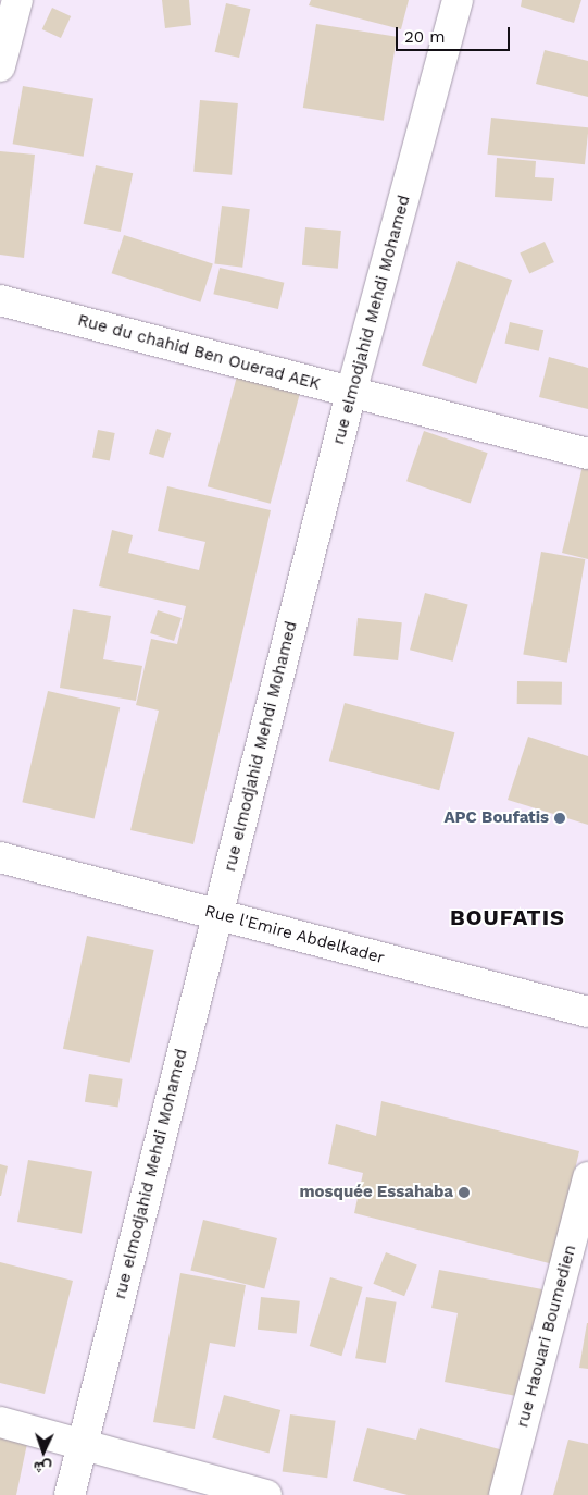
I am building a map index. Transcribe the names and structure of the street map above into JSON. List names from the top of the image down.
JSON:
{
  "streets": {
    "main road": [
      "rue elmodjahid Mehdi Mohamed",
      "Rue du chahid Ben Ouerad AEK",
      "Rue l'Emire Abdelkader",
      "rue Haouari Boumedien"
    ]
  },
  "crossings": [
    ["rue elmodjahid Mehdi Mohamed", "Rue du chahid Ben Ouerad AEK"],
    ["rue elmodjahid Mehdi Mohamed", "Rue l'Emire Abdelkader"]
  ],
  "districts": ["BOUFATIS"],
  "places": ["APC Boufatis", "mosquée Essahaba"],
  "scale_bar": "20 m",
  "north": "bottom"
}
